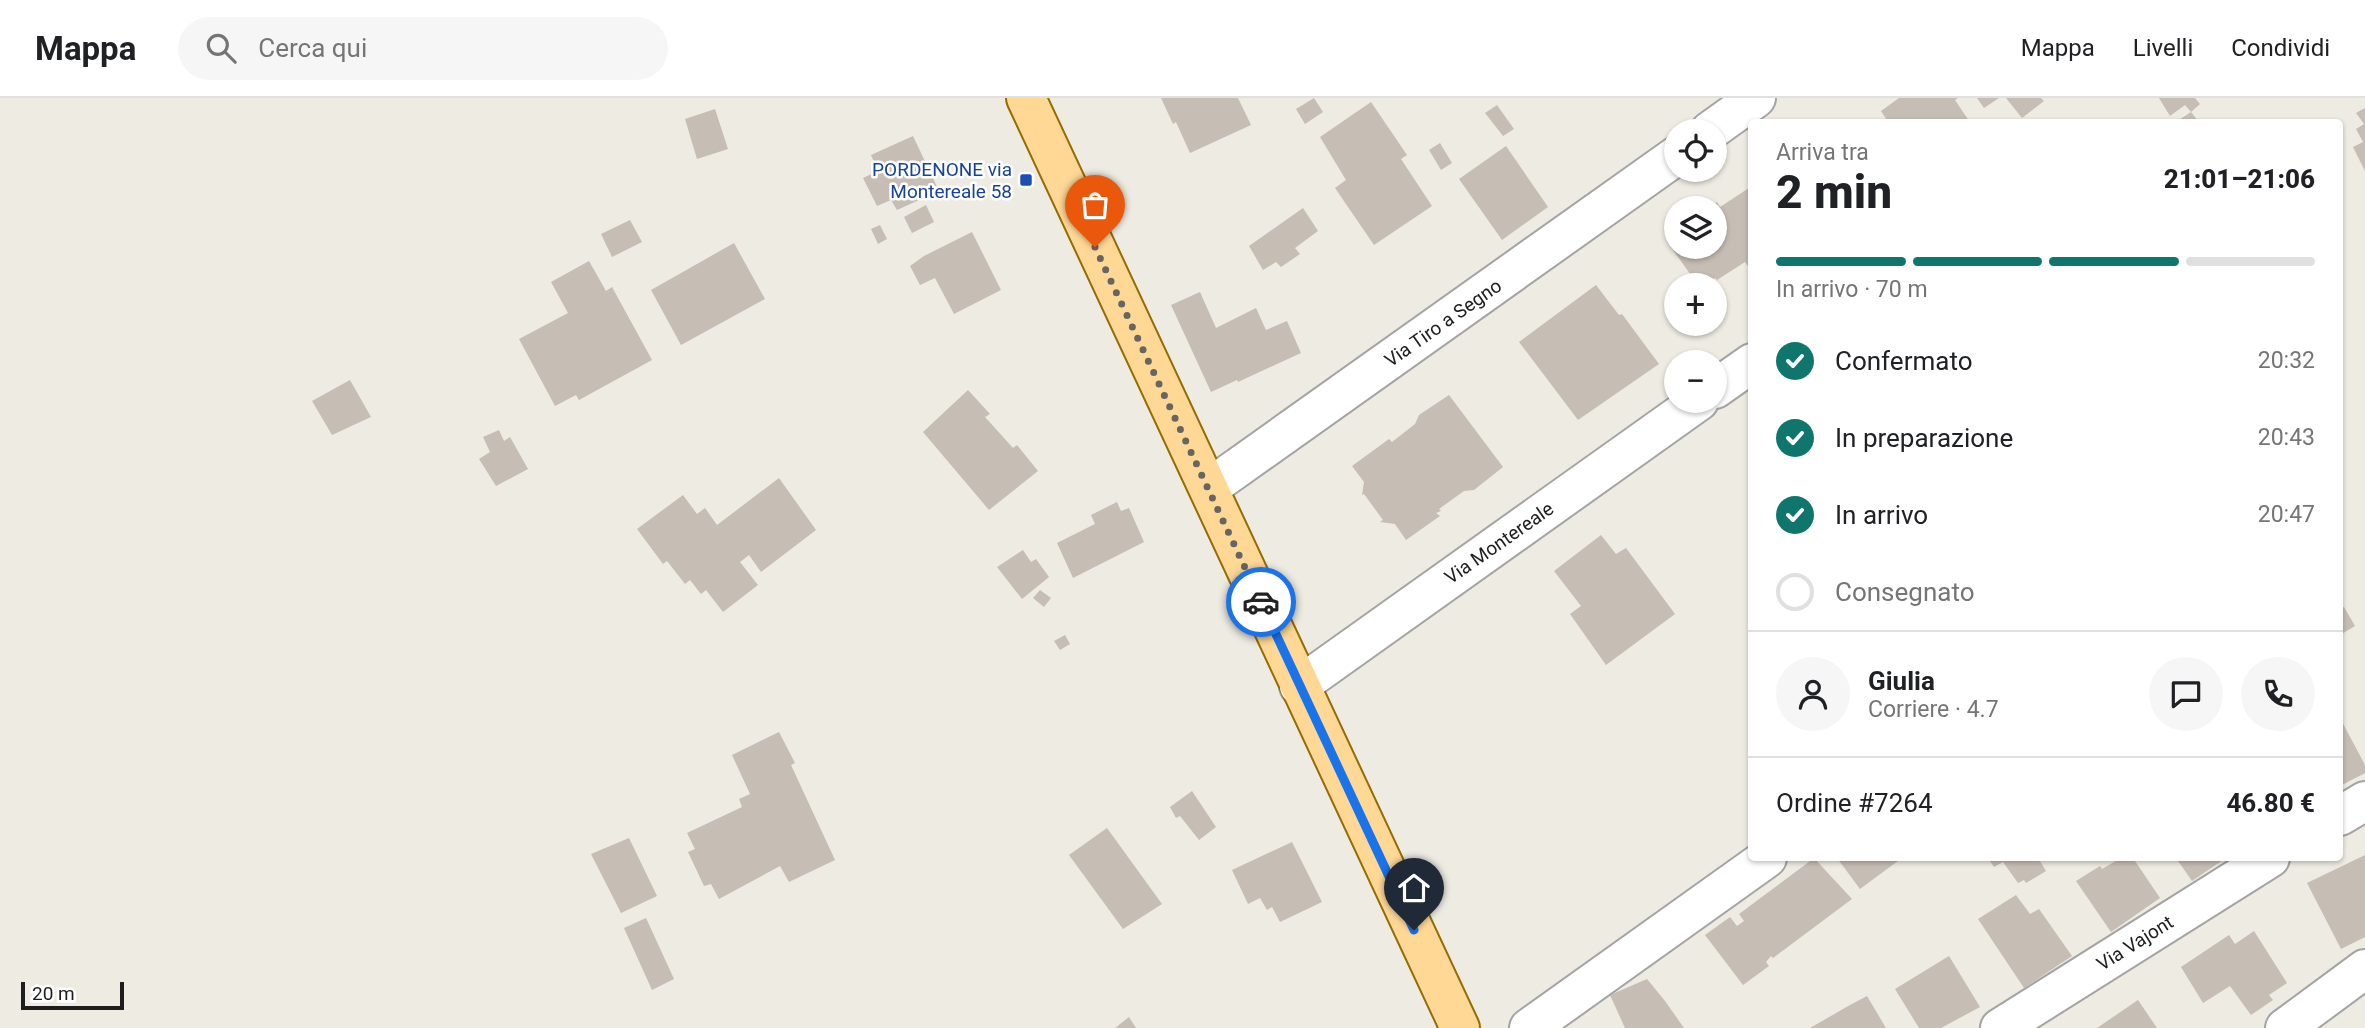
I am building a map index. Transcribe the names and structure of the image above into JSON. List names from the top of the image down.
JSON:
{
  "streets": {
    "street": ["Via Tiro a Segno", "Via Montereale", "Via Vajont"]
  },
  "places": {
    "transit": ["PORDENONE via Montereale 58"]
  },
  "scale_bar": "20 m",
  "page": {
    "header": "Mappa",
    "search": "Cerca qui",
    "nav": ["Mappa", "Livelli", "Condividi"],
    "map_buttons": ["+", "−"],
    "heading": ["2 min", "Arriva tra", "21:01–21:06"],
    "panel": [
      "Giulia",
      "Corriere · 4.7",
      "Ordine #7264",
      "46.80 €"
    ],
    "bar": "In arrivo · 70 m",
    "list": [
      ["Confermato", "20:32"],
      ["In preparazione", "20:43"],
      ["In arrivo", "20:47"],
      "Consegnato"
    ],
    "scale": "20 m"
  }
}
